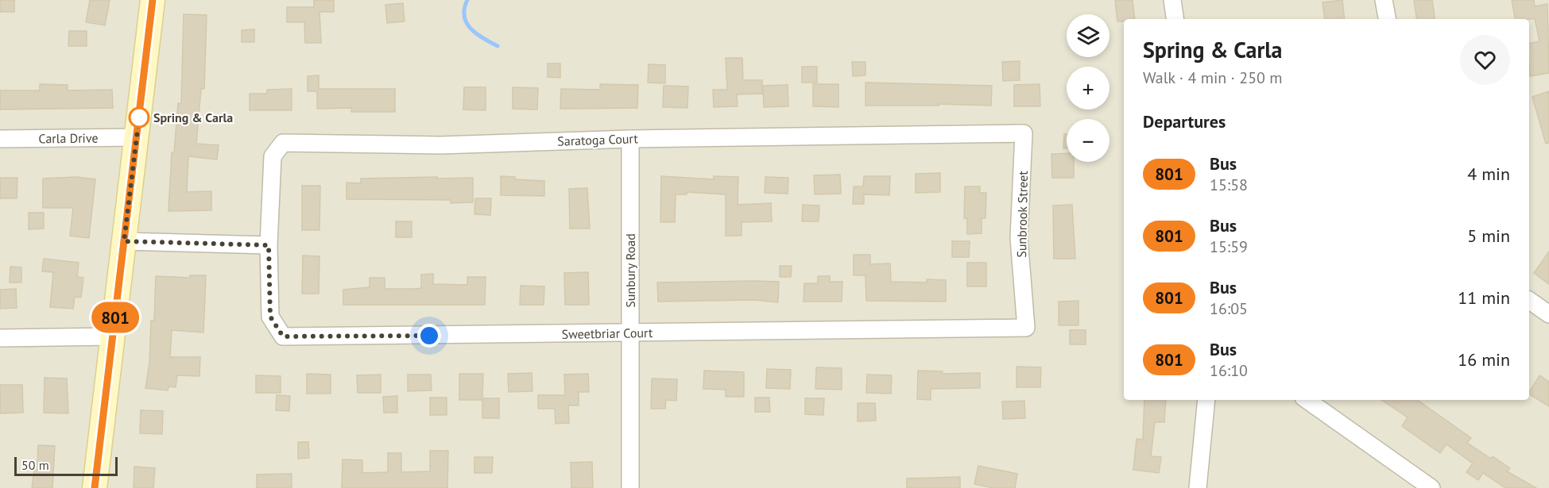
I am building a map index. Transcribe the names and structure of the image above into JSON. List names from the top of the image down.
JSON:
{
  "streets": {
    "street": [
      "Carla Drive",
      "Saratoga Court",
      "Sunbrook Street",
      "Sunbury Road",
      "Sweetbriar Court"
    ]
  },
  "crossings": [
    ["Saratoga Court", "Sunbrook Street"],
    ["Saratoga Court", "Sunbury Road"],
    ["Saratoga Court", "Sweetbriar Court"],
    ["Sunbrook Street", "Sweetbriar Court"],
    ["Sunbury Road", "Sweetbriar Court"]
  ],
  "places": ["Spring & Carla"],
  "lines": ["bus line 801"],
  "scale_bar": "50 m",
  "page": {
    "on_map": "801",
    "map_buttons": ["+", "−"],
    "heading": [
      ["Spring & Carla", "Walk · 4 min · 250 m"],
      "Departures"
    ],
    "list": [
      {
        "mark": "801",
        "name": "Bus",
        "note": "15:58",
        "value": "4 min"
      },
      {
        "mark": "801",
        "name": "Bus",
        "note": "15:59",
        "value": "5 min"
      },
      {
        "mark": "801",
        "name": "Bus",
        "note": "16:05",
        "value": "11 min"
      },
      {
        "mark": "801",
        "name": "Bus",
        "note": "16:10",
        "value": "16 min"
      }
    ],
    "scale": "50 m"
  }
}
